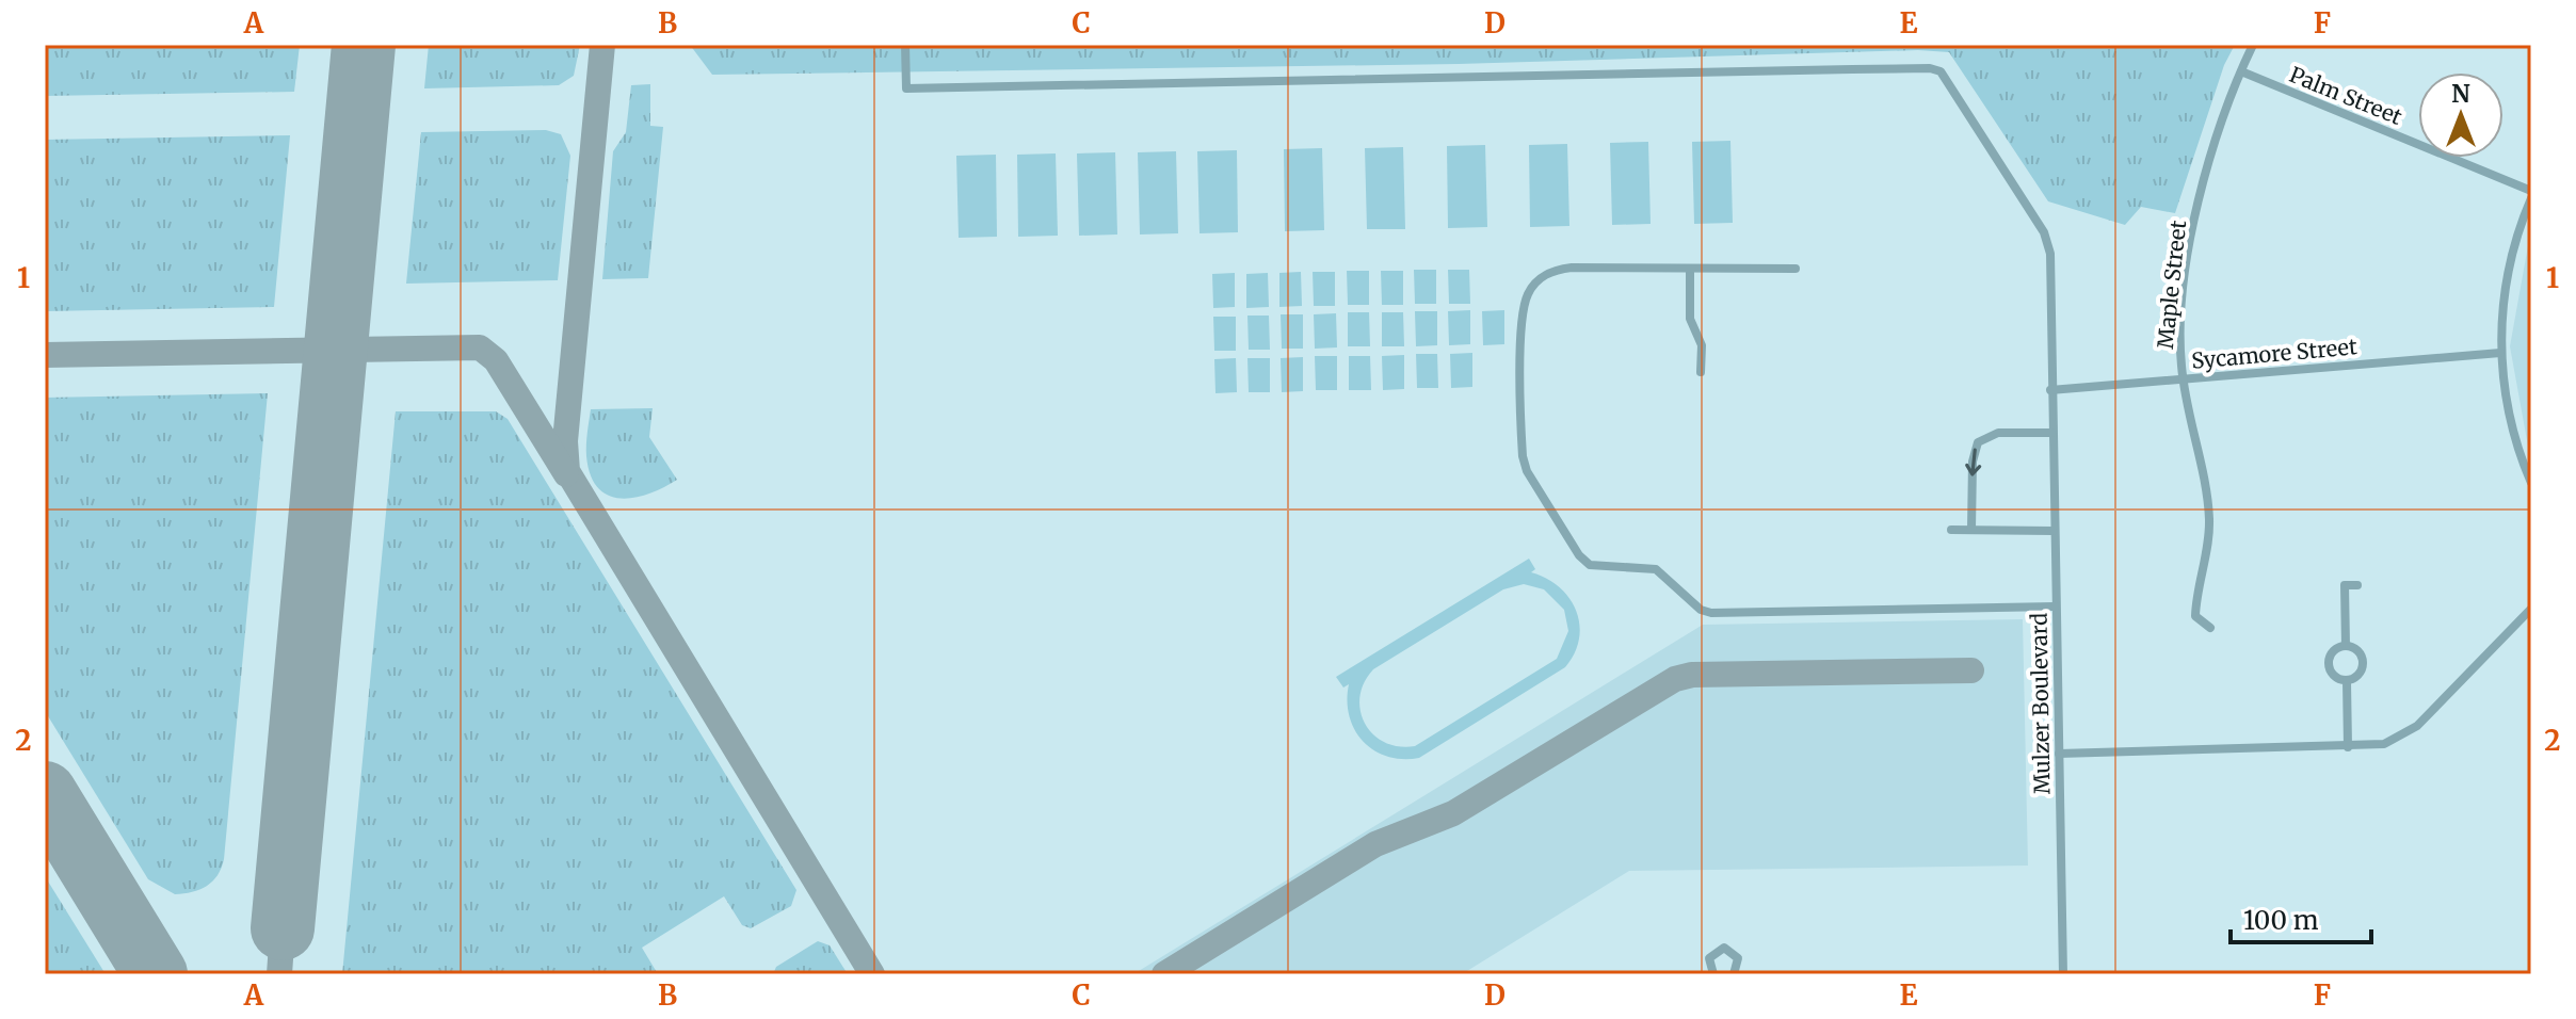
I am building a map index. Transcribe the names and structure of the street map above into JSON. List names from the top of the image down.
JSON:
{
  "streets": {
    "street": [
      "Palm Street",
      "Maple Street",
      "Sycamore Street",
      "Mulzer Boulevard"
    ]
  },
  "crossings": [
    ["Palm Street", "Maple Street"],
    ["Maple Street", "Sycamore Street"],
    ["Sycamore Street", "Mulzer Boulevard"]
  ],
  "scale_bar": "100 m",
  "north": "top",
  "grid": {
    "columns": [
      "A",
      "B",
      "C",
      "D",
      "E",
      "F"
    ],
    "rows": ["1", "2"]
  }
}
